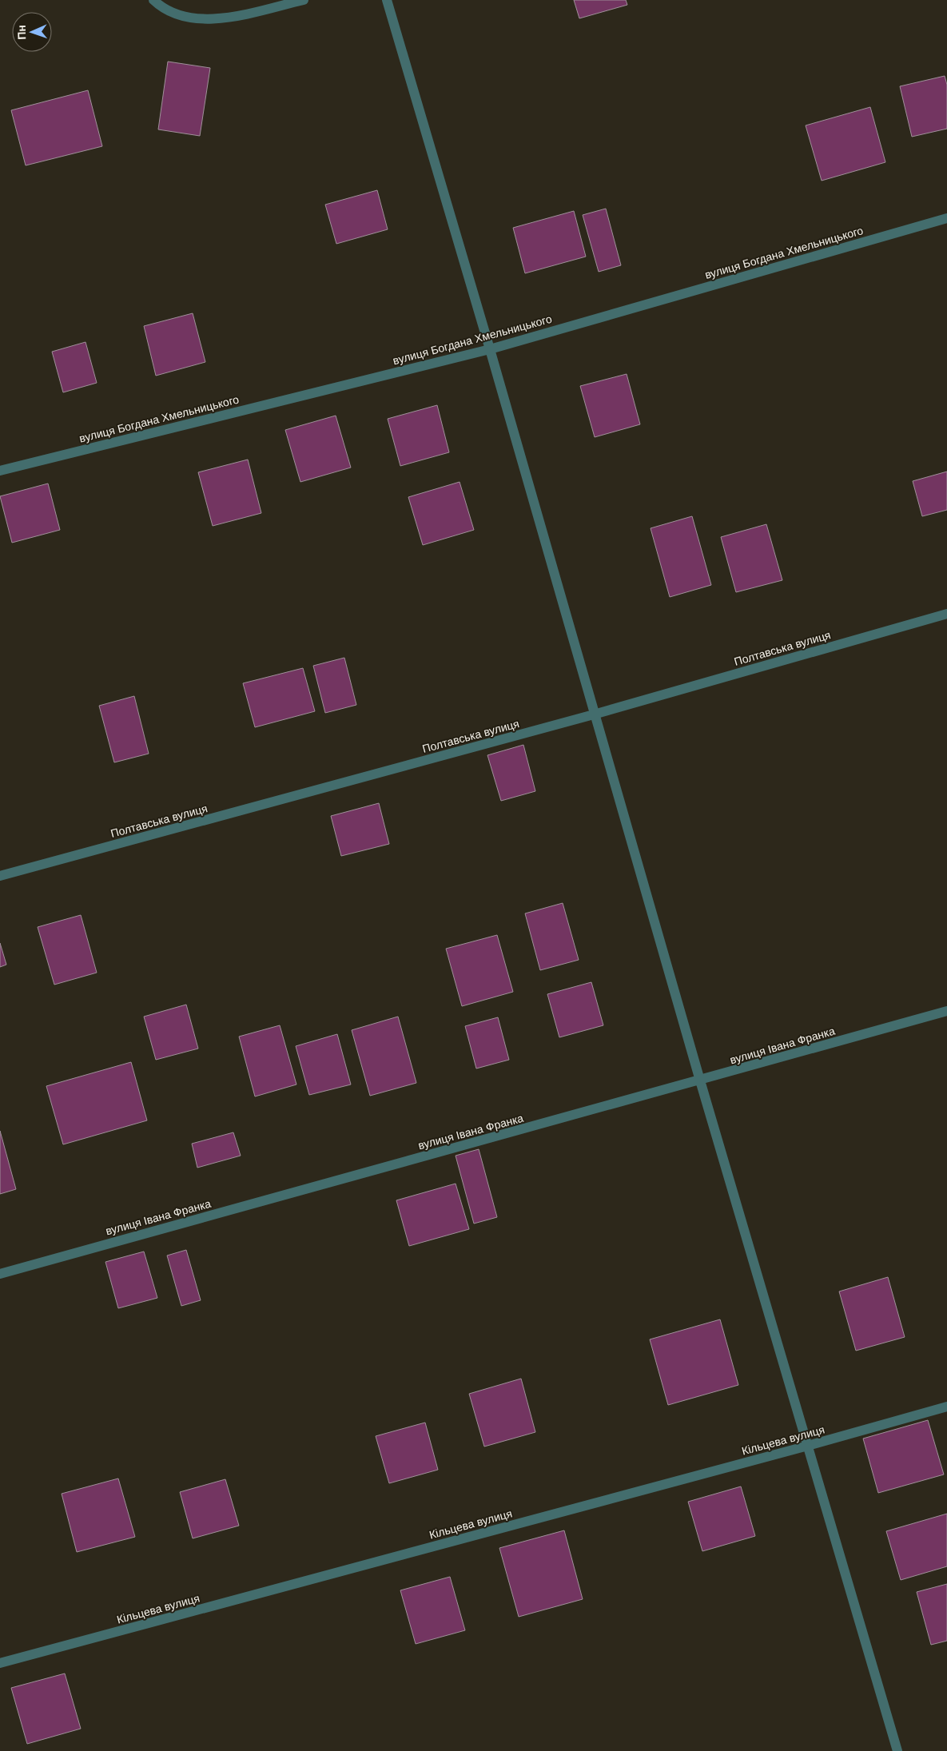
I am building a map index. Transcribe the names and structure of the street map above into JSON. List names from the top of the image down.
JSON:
{
  "streets": {
    "street": [
      "вулиця Богдана Хмельницького",
      "Полтавська вулиця",
      "вулиця Івана Франка",
      "Кільцева вулиця"
    ]
  },
  "north": "left"
}
